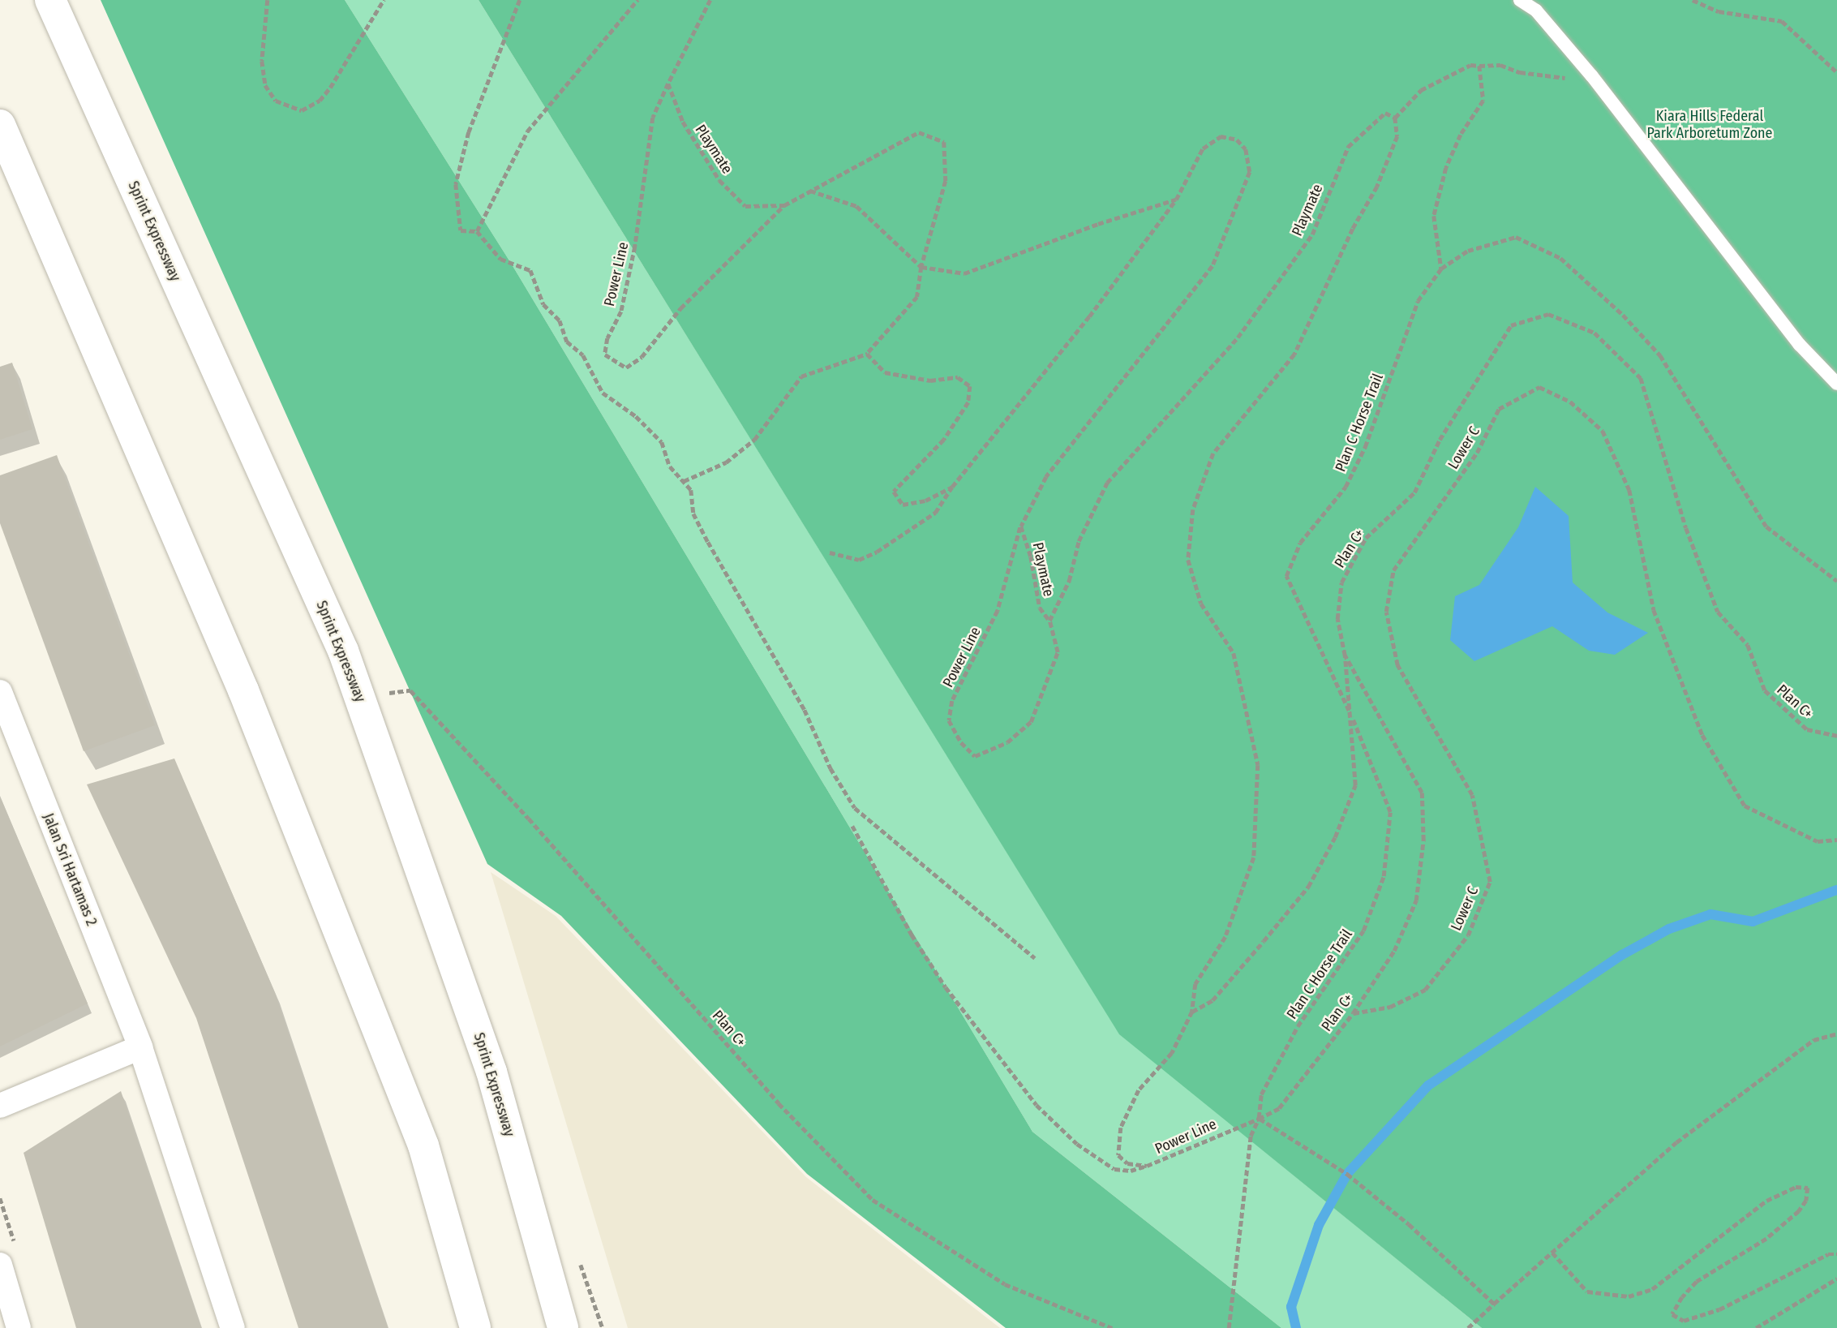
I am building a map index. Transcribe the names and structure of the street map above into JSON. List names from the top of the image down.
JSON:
{
  "streets": {
    "highway": ["Sprint Expressway"],
    "street": ["Jalan Sri Hartamas 2"],
    "path": [
      "Playmate",
      "Power Line",
      "Plan C Horse Trail",
      "Lower C",
      "Plan C+"
    ]
  },
  "crossings": [
    ["Playmate", "Power Line"],
    ["Power Line", "Plan C Horse Trail"],
    ["Power Line", "Plan C+"],
    ["Plan C Horse Trail", "Plan C+"],
    ["Lower C", "Plan C+"]
  ],
  "parks": ["Kiara Hills Federal Park Arboretum Zone"]
}
